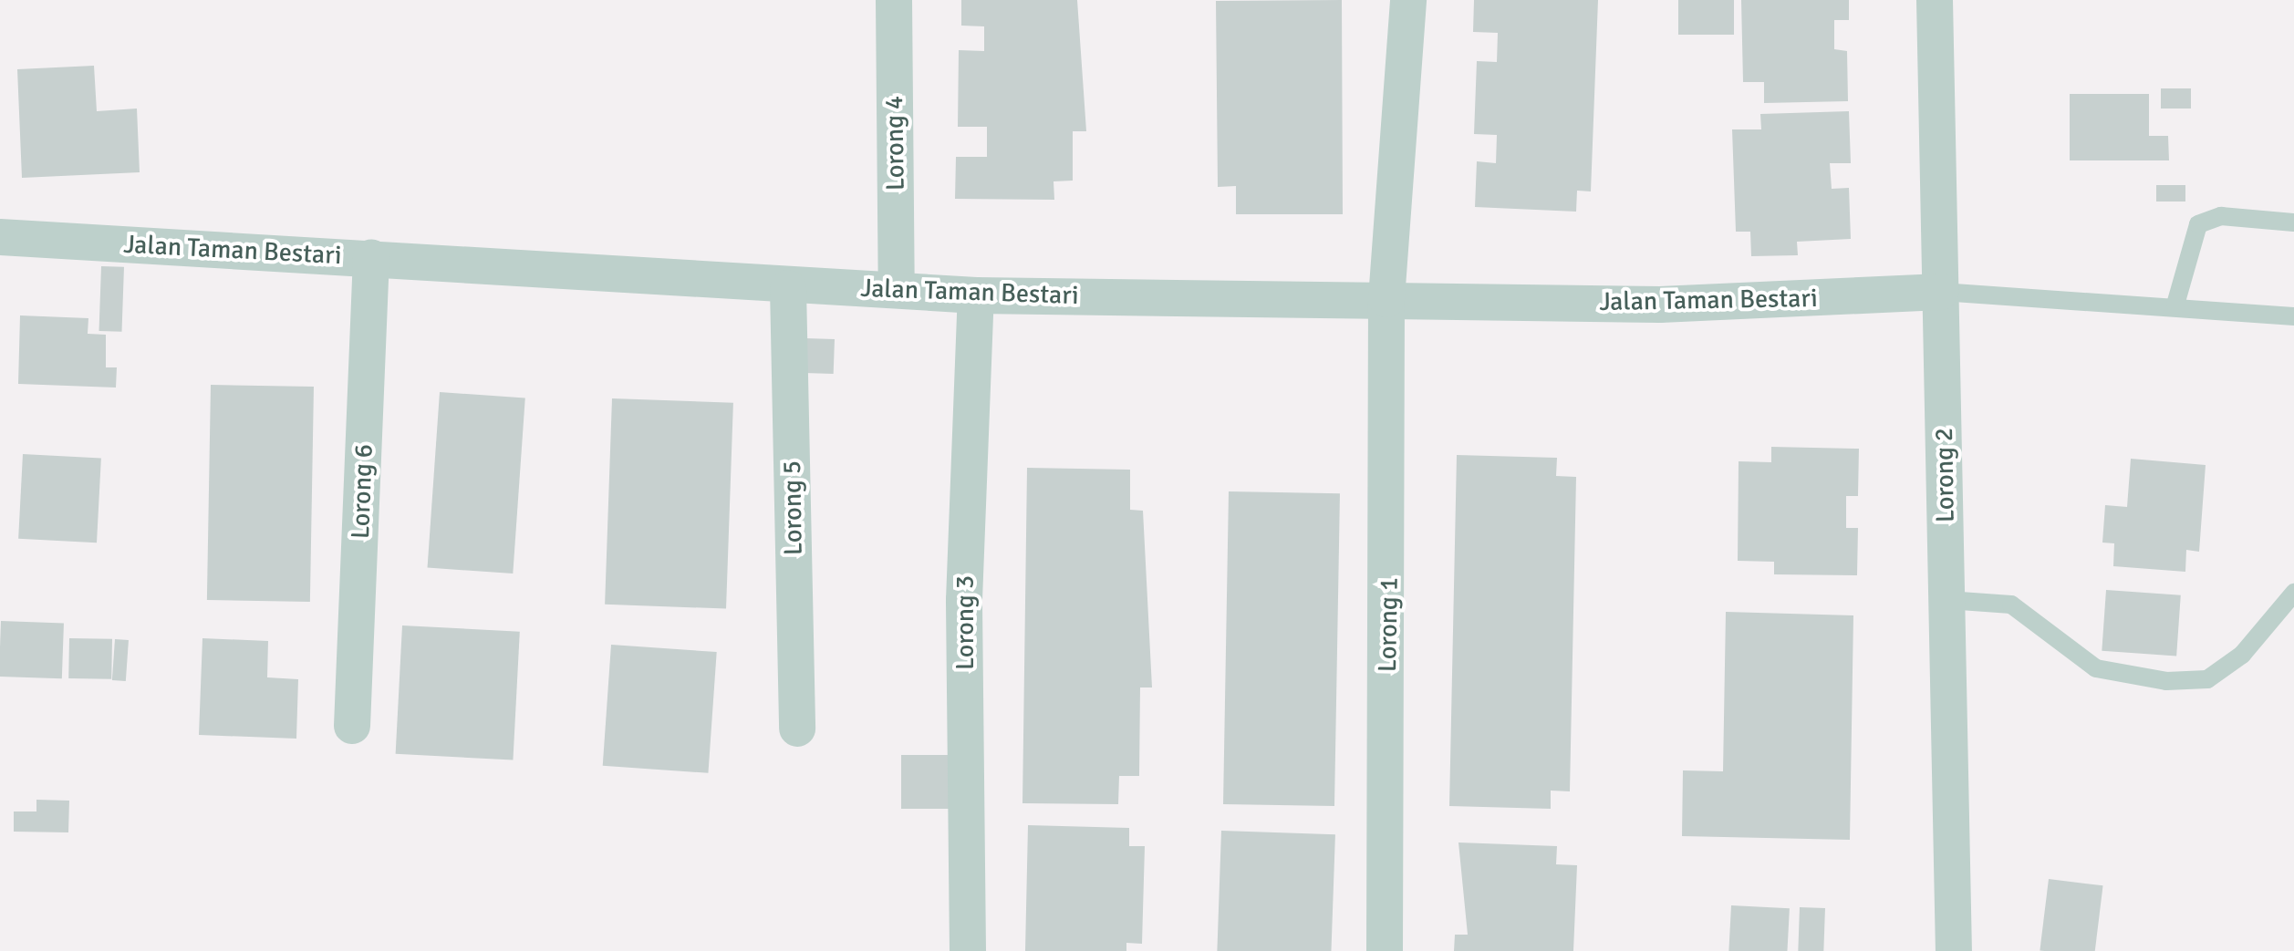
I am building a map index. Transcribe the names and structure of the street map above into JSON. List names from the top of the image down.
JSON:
{
  "streets": {
    "street": [
      "Lorong 4",
      "Jalan Taman Bestari",
      "Lorong 2",
      "Lorong 6",
      "Lorong 5",
      "Lorong 3",
      "Lorong 1"
    ]
  },
  "crossings": [
    ["Lorong 4", "Jalan Taman Bestari"],
    ["Jalan Taman Bestari", "Lorong 2"],
    ["Jalan Taman Bestari", "Lorong 6"],
    ["Jalan Taman Bestari", "Lorong 5"],
    ["Jalan Taman Bestari", "Lorong 3"],
    ["Jalan Taman Bestari", "Lorong 1"]
  ]
}
